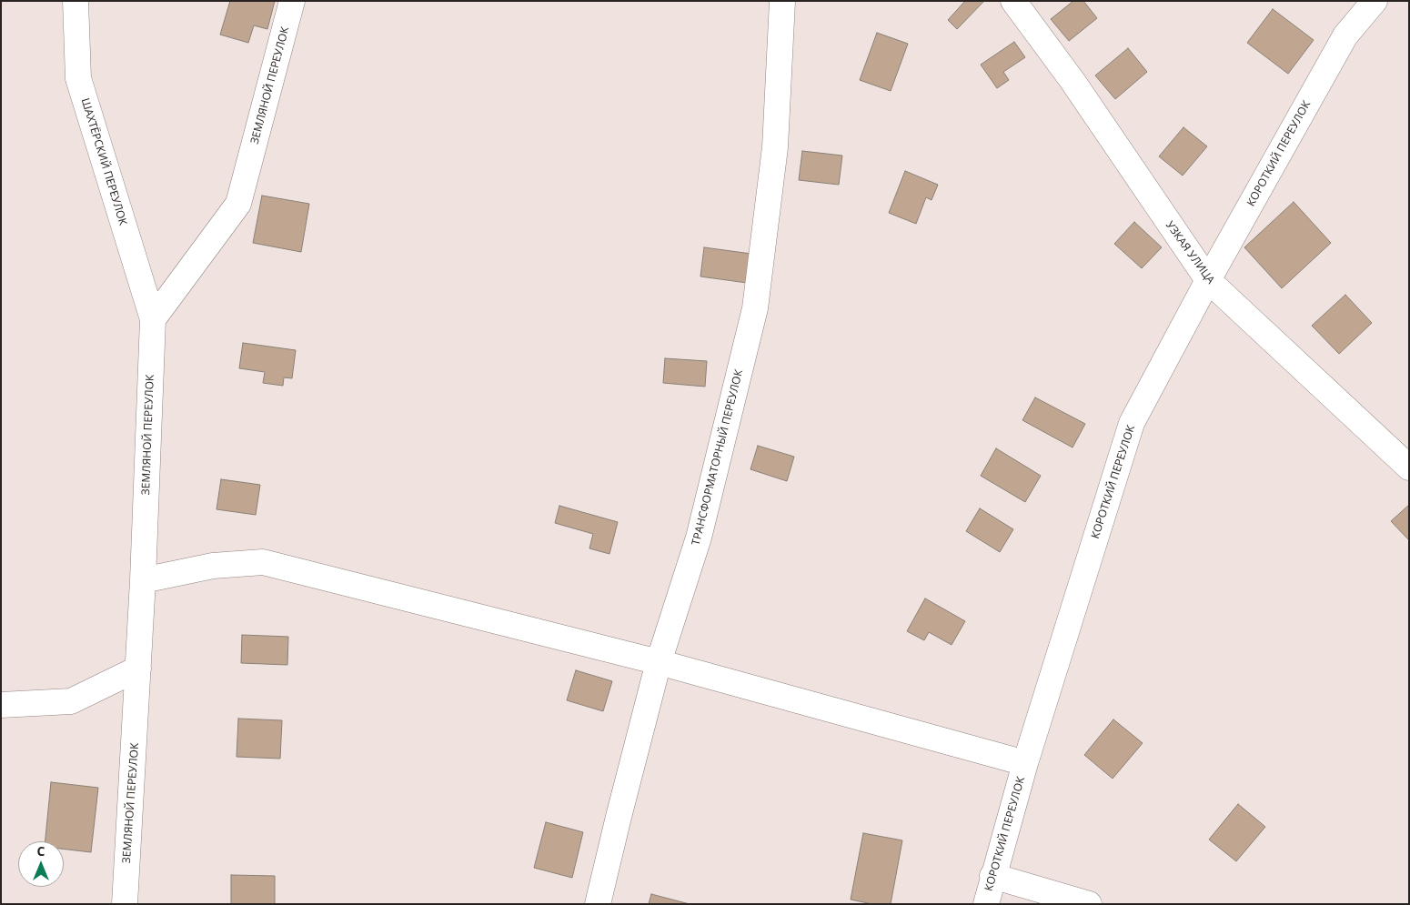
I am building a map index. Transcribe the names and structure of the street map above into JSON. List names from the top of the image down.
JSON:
{
  "streets": {
    "street": [
      "ЗЕМЛЯНОЙ ПЕРЕУЛОК",
      "КОРОТКИЙ ПЕРЕУЛОК",
      "ШАХТЁРСКИЙ ПЕРЕУЛОК",
      "УЗКАЯ УЛИЦА",
      "ТРАНСФОРМАТОРНЫЙ ПЕРЕУЛОК"
    ]
  },
  "crossings": [
    ["ЗЕМЛЯНОЙ ПЕРЕУЛОК", "ШАХТЁРСКИЙ ПЕРЕУЛОК"],
    ["КОРОТКИЙ ПЕРЕУЛОК", "УЗКАЯ УЛИЦА"]
  ],
  "north": "top"
}
